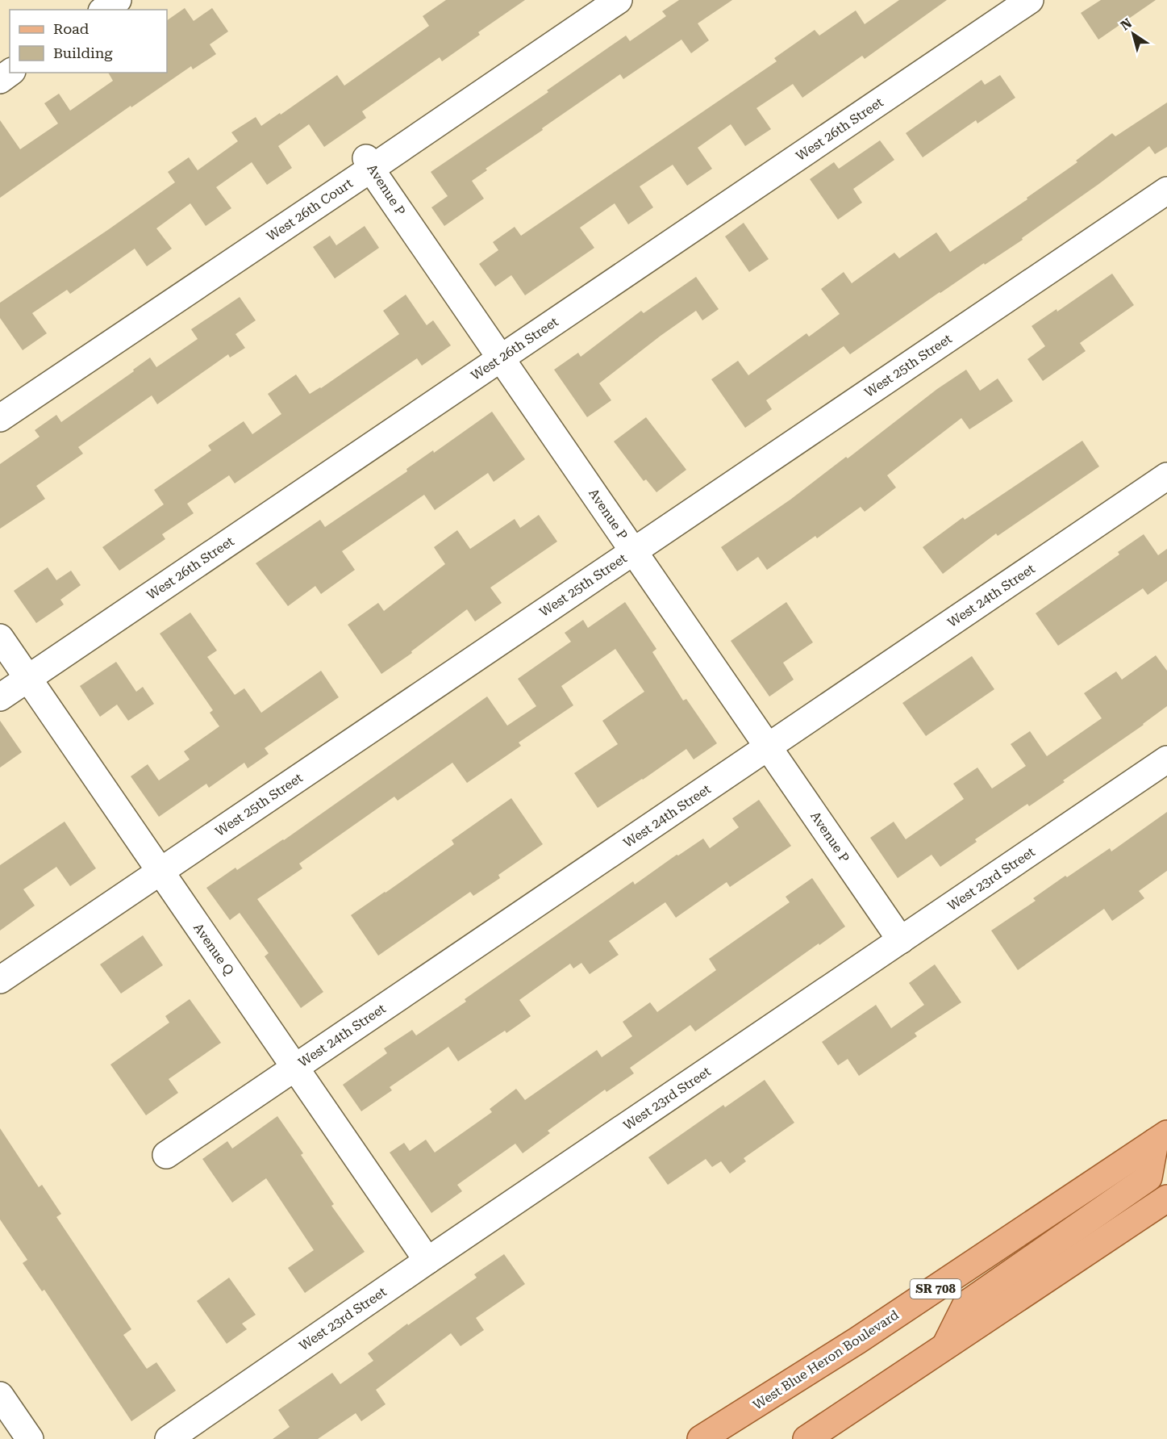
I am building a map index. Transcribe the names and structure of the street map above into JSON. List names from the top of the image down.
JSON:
{
  "streets": {
    "main road": ["SR 708", "West Blue Heron Boulevard"],
    "street": [
      "West 26th Street",
      "Avenue P",
      "West 26th Court",
      "West 25th Street",
      "West 24th Street",
      "West 23rd Street",
      "Avenue Q"
    ]
  },
  "crossings": [
    ["West 26th Street", "Avenue P"],
    ["West 26th Street", "Avenue Q"],
    ["Avenue P", "West 26th Court"],
    ["Avenue P", "West 25th Street"],
    ["Avenue P", "West 24th Street"],
    ["Avenue P", "West 23rd Street"],
    ["West 25th Street", "Avenue Q"],
    ["West 24th Street", "Avenue Q"],
    ["West 23rd Street", "Avenue Q"]
  ],
  "legend": ["Road", "Building"],
  "north": "top left"
}
